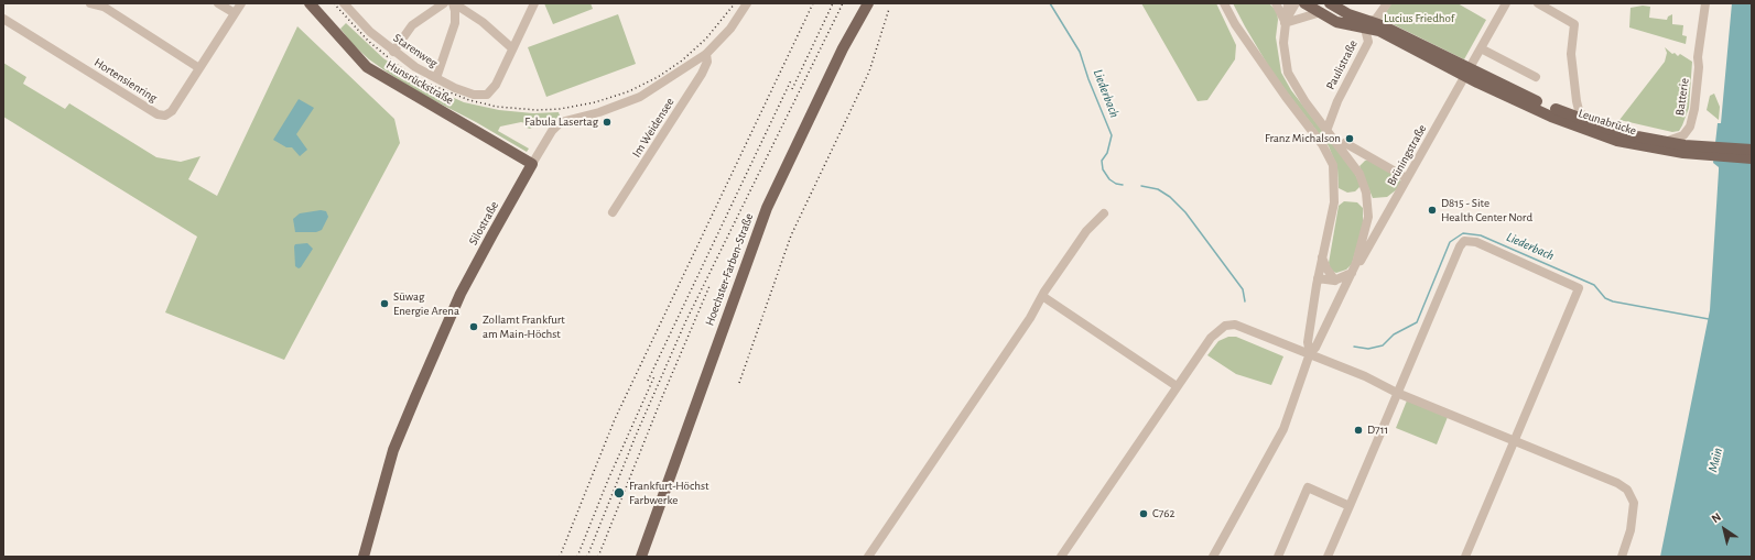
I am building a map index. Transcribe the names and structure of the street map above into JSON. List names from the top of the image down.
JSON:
{
  "streets": {
    "main road": [
      "Hunsrückstraße",
      "Leunabrücke",
      "Silostraße",
      "Hoechster-Farben-Straße"
    ],
    "street": [
      "Starenweg",
      "Paulistraße",
      "Hortensienring",
      "Batterie",
      "Im Weidensee",
      "Brüningstraße"
    ]
  },
  "crossings": [
    ["Paulistraße", "Leunabrücke"],
    ["Hunsrückstraße", "Silostraße"],
    ["Leunabrücke", "Brüningstraße"],
    ["Im Weidensee", "Silostraße"]
  ],
  "water": ["Liederbach", "Main"],
  "parks": ["Lucius Friedhof"],
  "places": [
    "Fabula Lasertag",
    "Franz Michalson",
    "D815 - Site Health Center Nord",
    "Süwag Energie Arena",
    "Zollamt Frankfurt am Main-Höchst",
    "D711",
    "Frankfurt-Höchst Farbwerke",
    "C762"
  ],
  "north": "top left"
}
